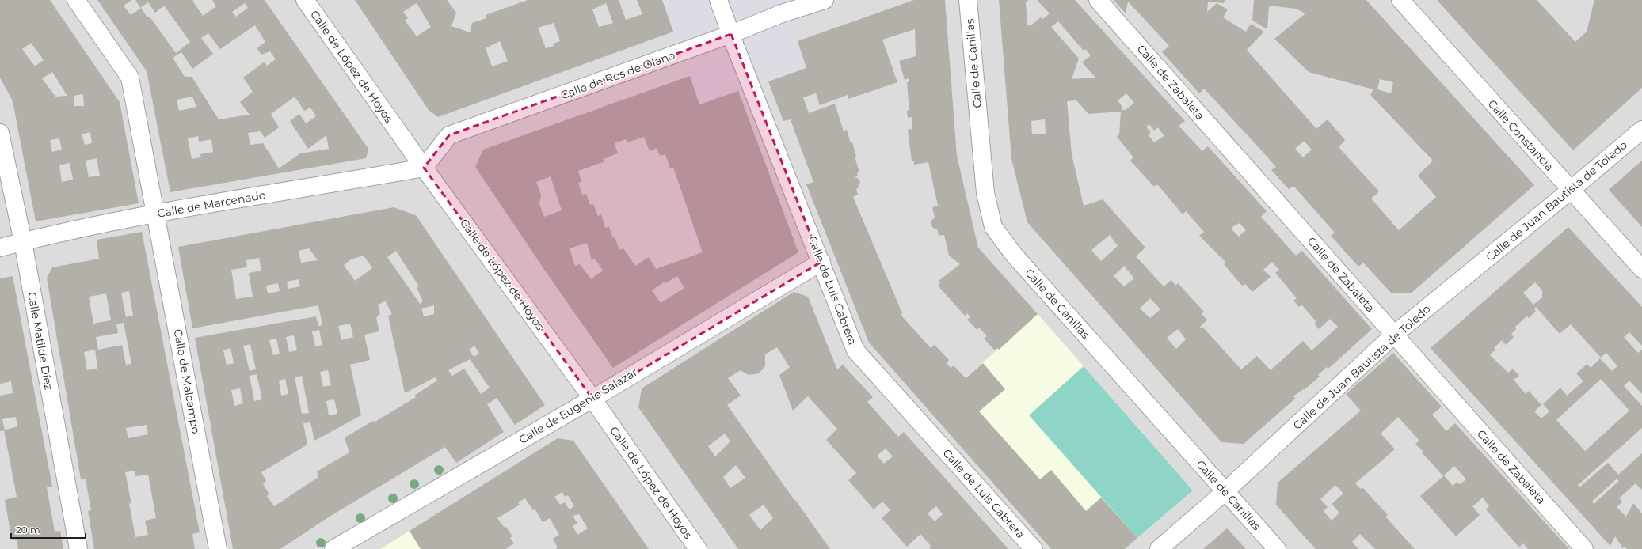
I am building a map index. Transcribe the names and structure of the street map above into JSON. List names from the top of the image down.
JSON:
{
  "streets": {
    "street": [
      "Calle de Canillas",
      "Calle de López de Hoyos",
      "Calle de Ros de Olano",
      "Calle de Zabaleta",
      "Calle Constancia",
      "Calle de Juan Bautista de Toledo",
      "Calle de Marcenado",
      "Calle de Luis Cabrera",
      "Calle Matilde Díez",
      "Calle de Malcampo",
      "Calle de Eugenio Salazar"
    ]
  },
  "crossings": [
    ["Calle de Canillas", "Calle de Juan Bautista de Toledo"],
    ["Calle de López de Hoyos", "Calle de Ros de Olano"],
    ["Calle de López de Hoyos", "Calle de Marcenado"],
    ["Calle de López de Hoyos", "Calle de Eugenio Salazar"],
    ["Calle de Ros de Olano", "Calle de Marcenado"],
    ["Calle de Ros de Olano", "Calle de Luis Cabrera"],
    ["Calle de Zabaleta", "Calle de Juan Bautista de Toledo"],
    ["Calle Constancia", "Calle de Juan Bautista de Toledo"],
    ["Calle de Marcenado", "Calle Matilde Díez"],
    ["Calle de Marcenado", "Calle de Malcampo"],
    ["Calle de Luis Cabrera", "Calle de Eugenio Salazar"]
  ],
  "scale_bar": "20 m"
}
